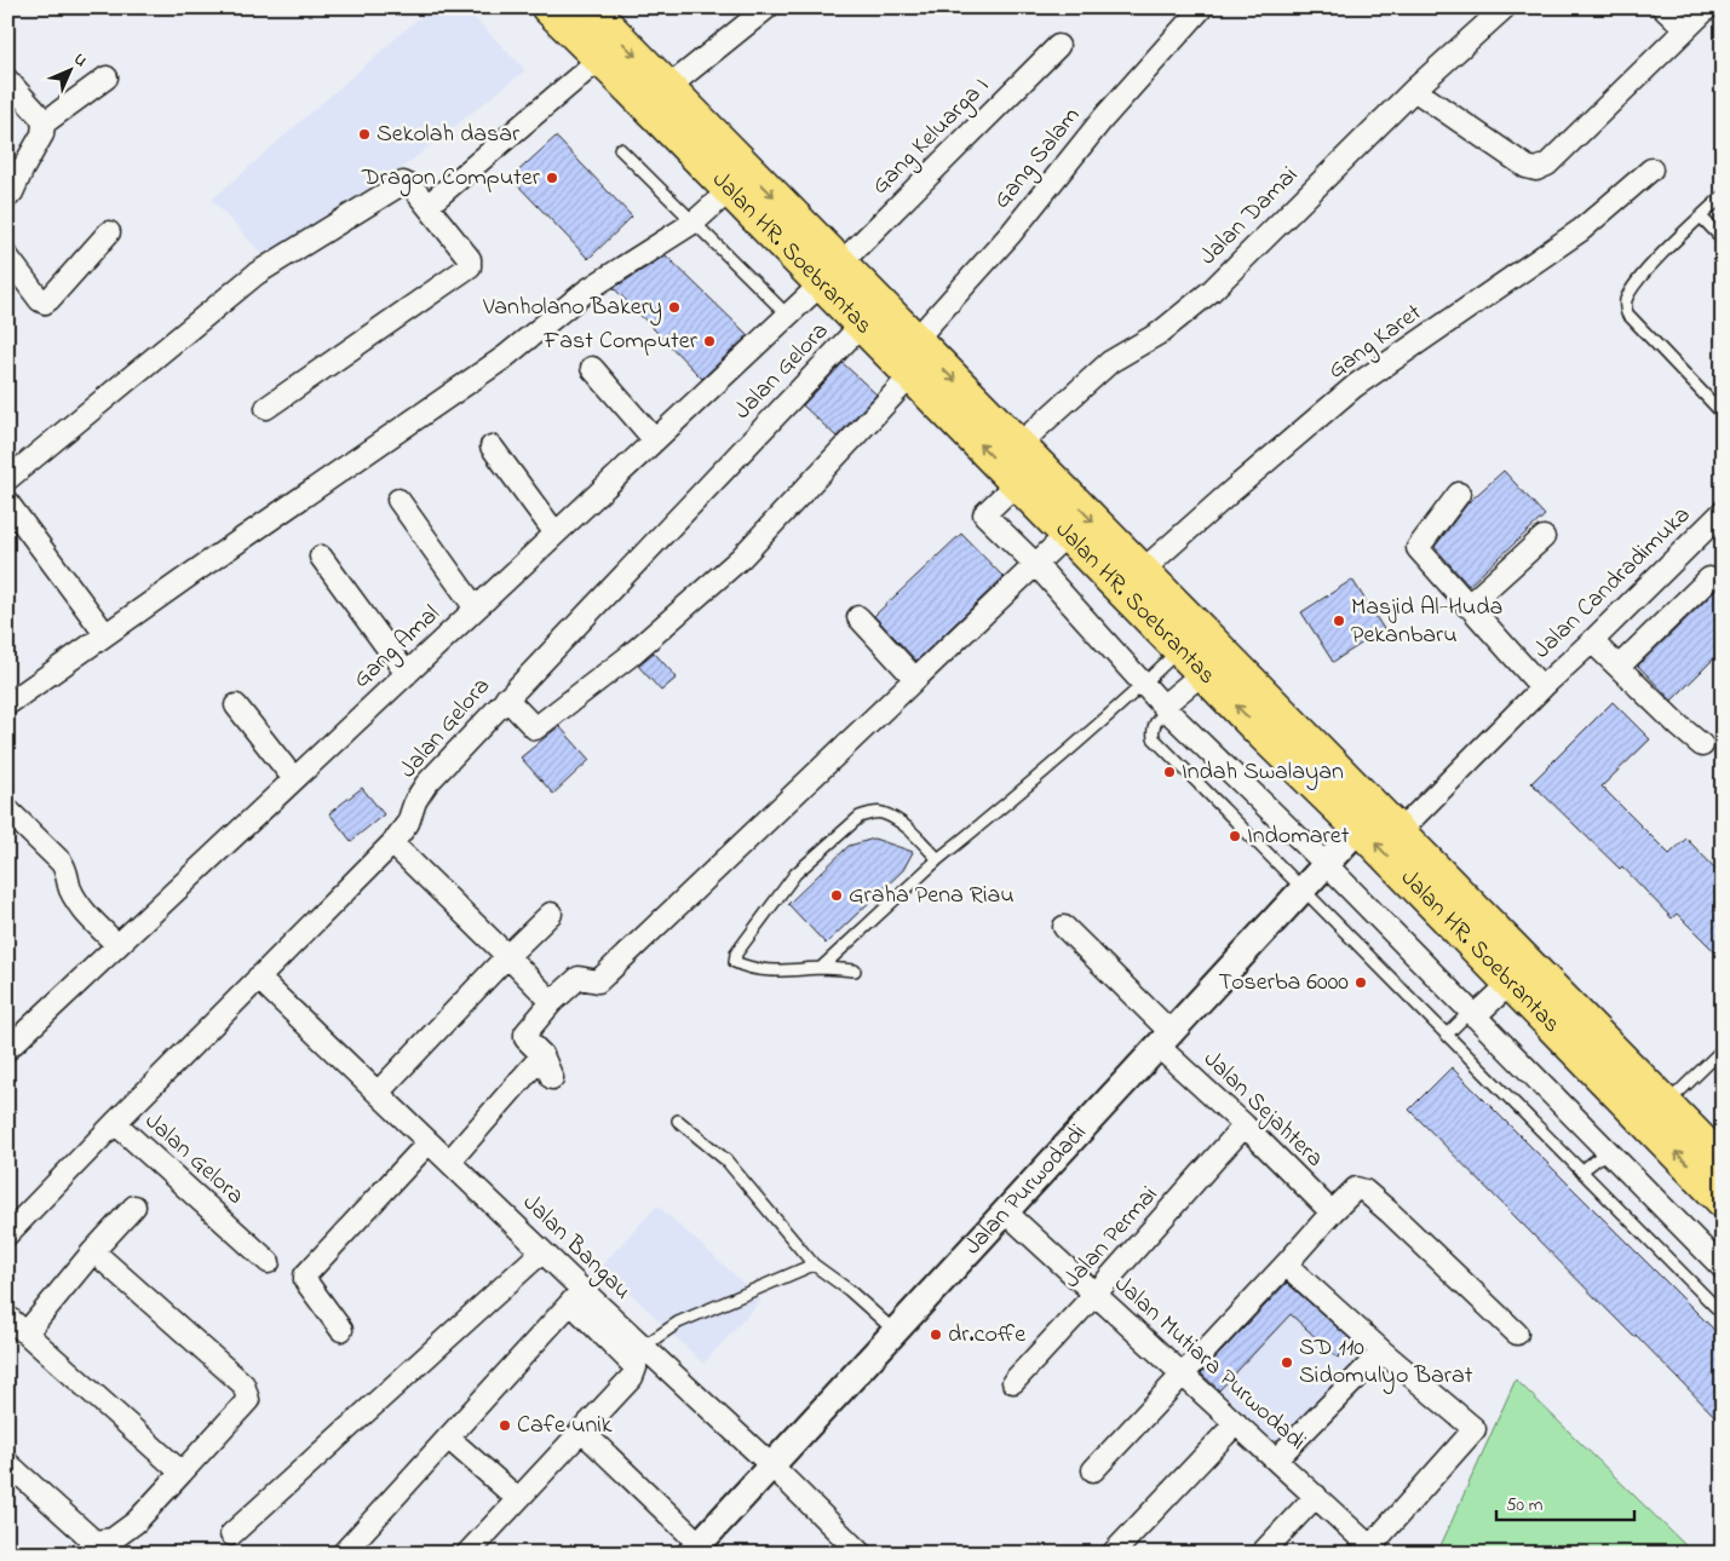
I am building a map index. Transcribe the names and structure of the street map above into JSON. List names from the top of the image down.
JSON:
{
  "streets": {
    "main road": ["Jalan HR. Soebrantas"],
    "street": [
      "Gang Keluarga I",
      "Gang Salam",
      "Jalan Damai",
      "Gang Karet",
      "Jalan Gelora",
      "Jalan Candradimuka",
      "Gang Amal",
      "Jalan Sejahtera",
      "Jalan Purwodadi",
      "Jalan Permai",
      "Jalan Bangau",
      "Jalan Mutiara Purwodadi"
    ]
  },
  "crossings": [
    ["Gang Keluarga I", "Jalan HR. Soebrantas"],
    ["Gang Keluarga I", "Gang Amal"],
    ["Gang Salam", "Jalan HR. Soebrantas"],
    ["Jalan Damai", "Jalan HR. Soebrantas"],
    ["Jalan HR. Soebrantas", "Gang Karet"],
    ["Jalan HR. Soebrantas", "Jalan Gelora"],
    ["Jalan HR. Soebrantas", "Jalan Candradimuka"],
    ["Jalan HR. Soebrantas", "Gang Amal"],
    ["Jalan HR. Soebrantas", "Jalan Purwodadi"],
    ["Jalan Gelora", "Jalan Bangau"],
    ["Jalan Sejahtera", "Jalan Purwodadi"],
    ["Jalan Sejahtera", "Jalan Permai"],
    ["Jalan Purwodadi", "Jalan Bangau"],
    ["Jalan Purwodadi", "Jalan Mutiara Purwodadi"],
    ["Jalan Permai", "Jalan Mutiara Purwodadi"]
  ],
  "places": [
    "Sekolah dasar",
    "Dragon Computer",
    "Vanholano Bakery",
    "Fast Computer",
    "Masjid Al-Huda Pekanbaru",
    "Indah Swalayan",
    "Indomaret",
    "Graha Pena Riau",
    "Toserba 6000",
    "dr.coffe",
    "SD 110 Sidomulyo Barat",
    "Cafe unik"
  ],
  "scale_bar": "50 m",
  "north": "top right"
}
